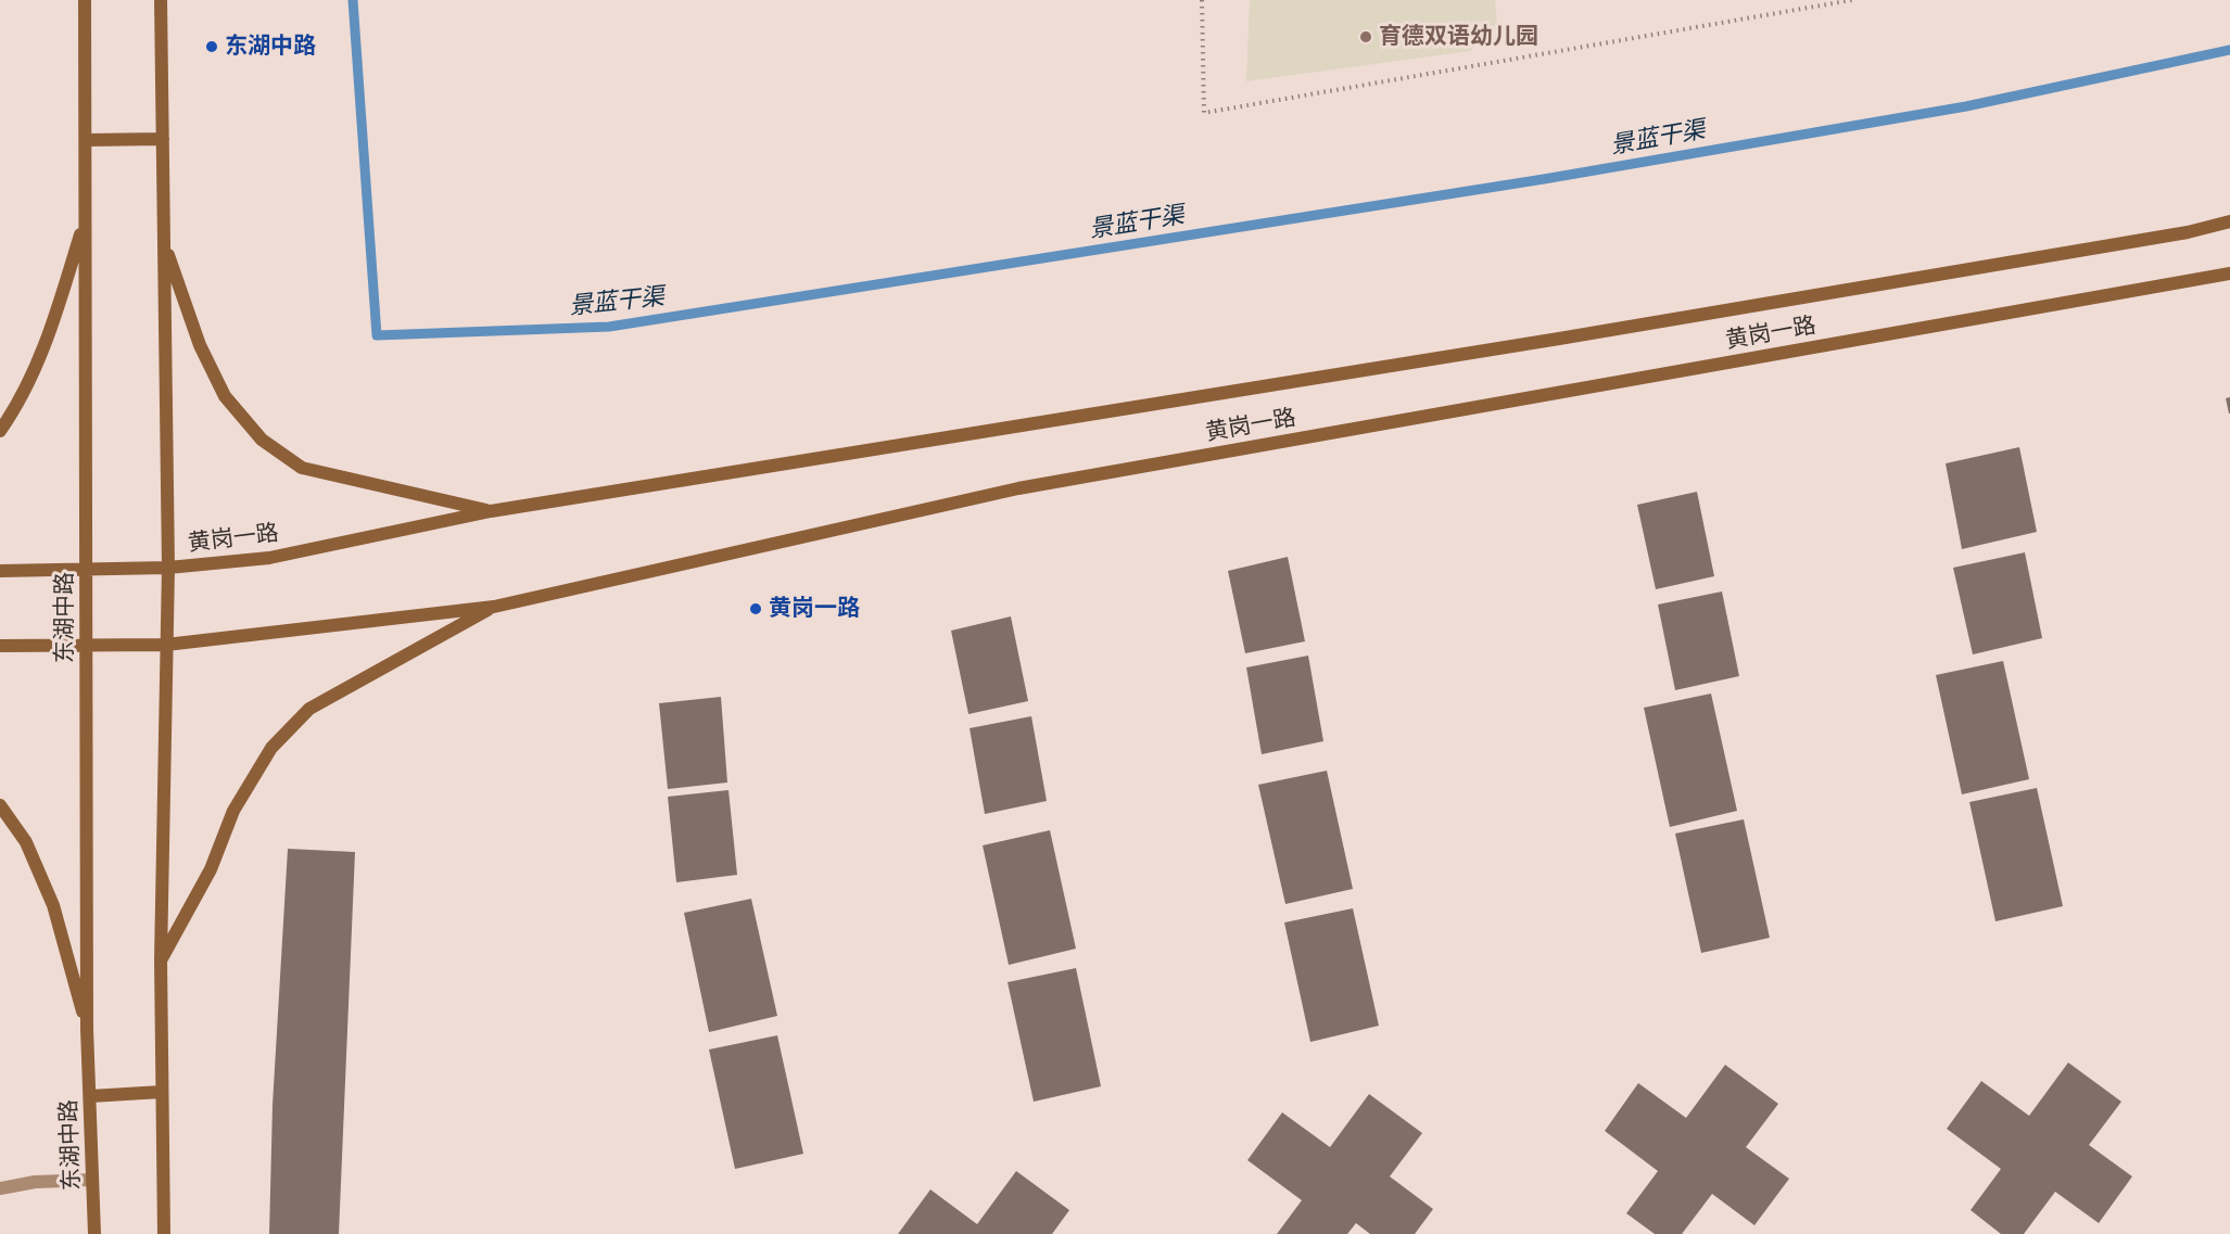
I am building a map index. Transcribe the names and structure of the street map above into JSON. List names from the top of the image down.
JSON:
{
  "streets": {
    "main road": ["黄岗一路", "东湖中路"]
  },
  "crossings": [
    ["黄岗一路", "东湖中路"]
  ],
  "water": ["景蓝干渠"],
  "places": ["育德双语幼儿园", "东湖中路", "黄岗一路"]
}
